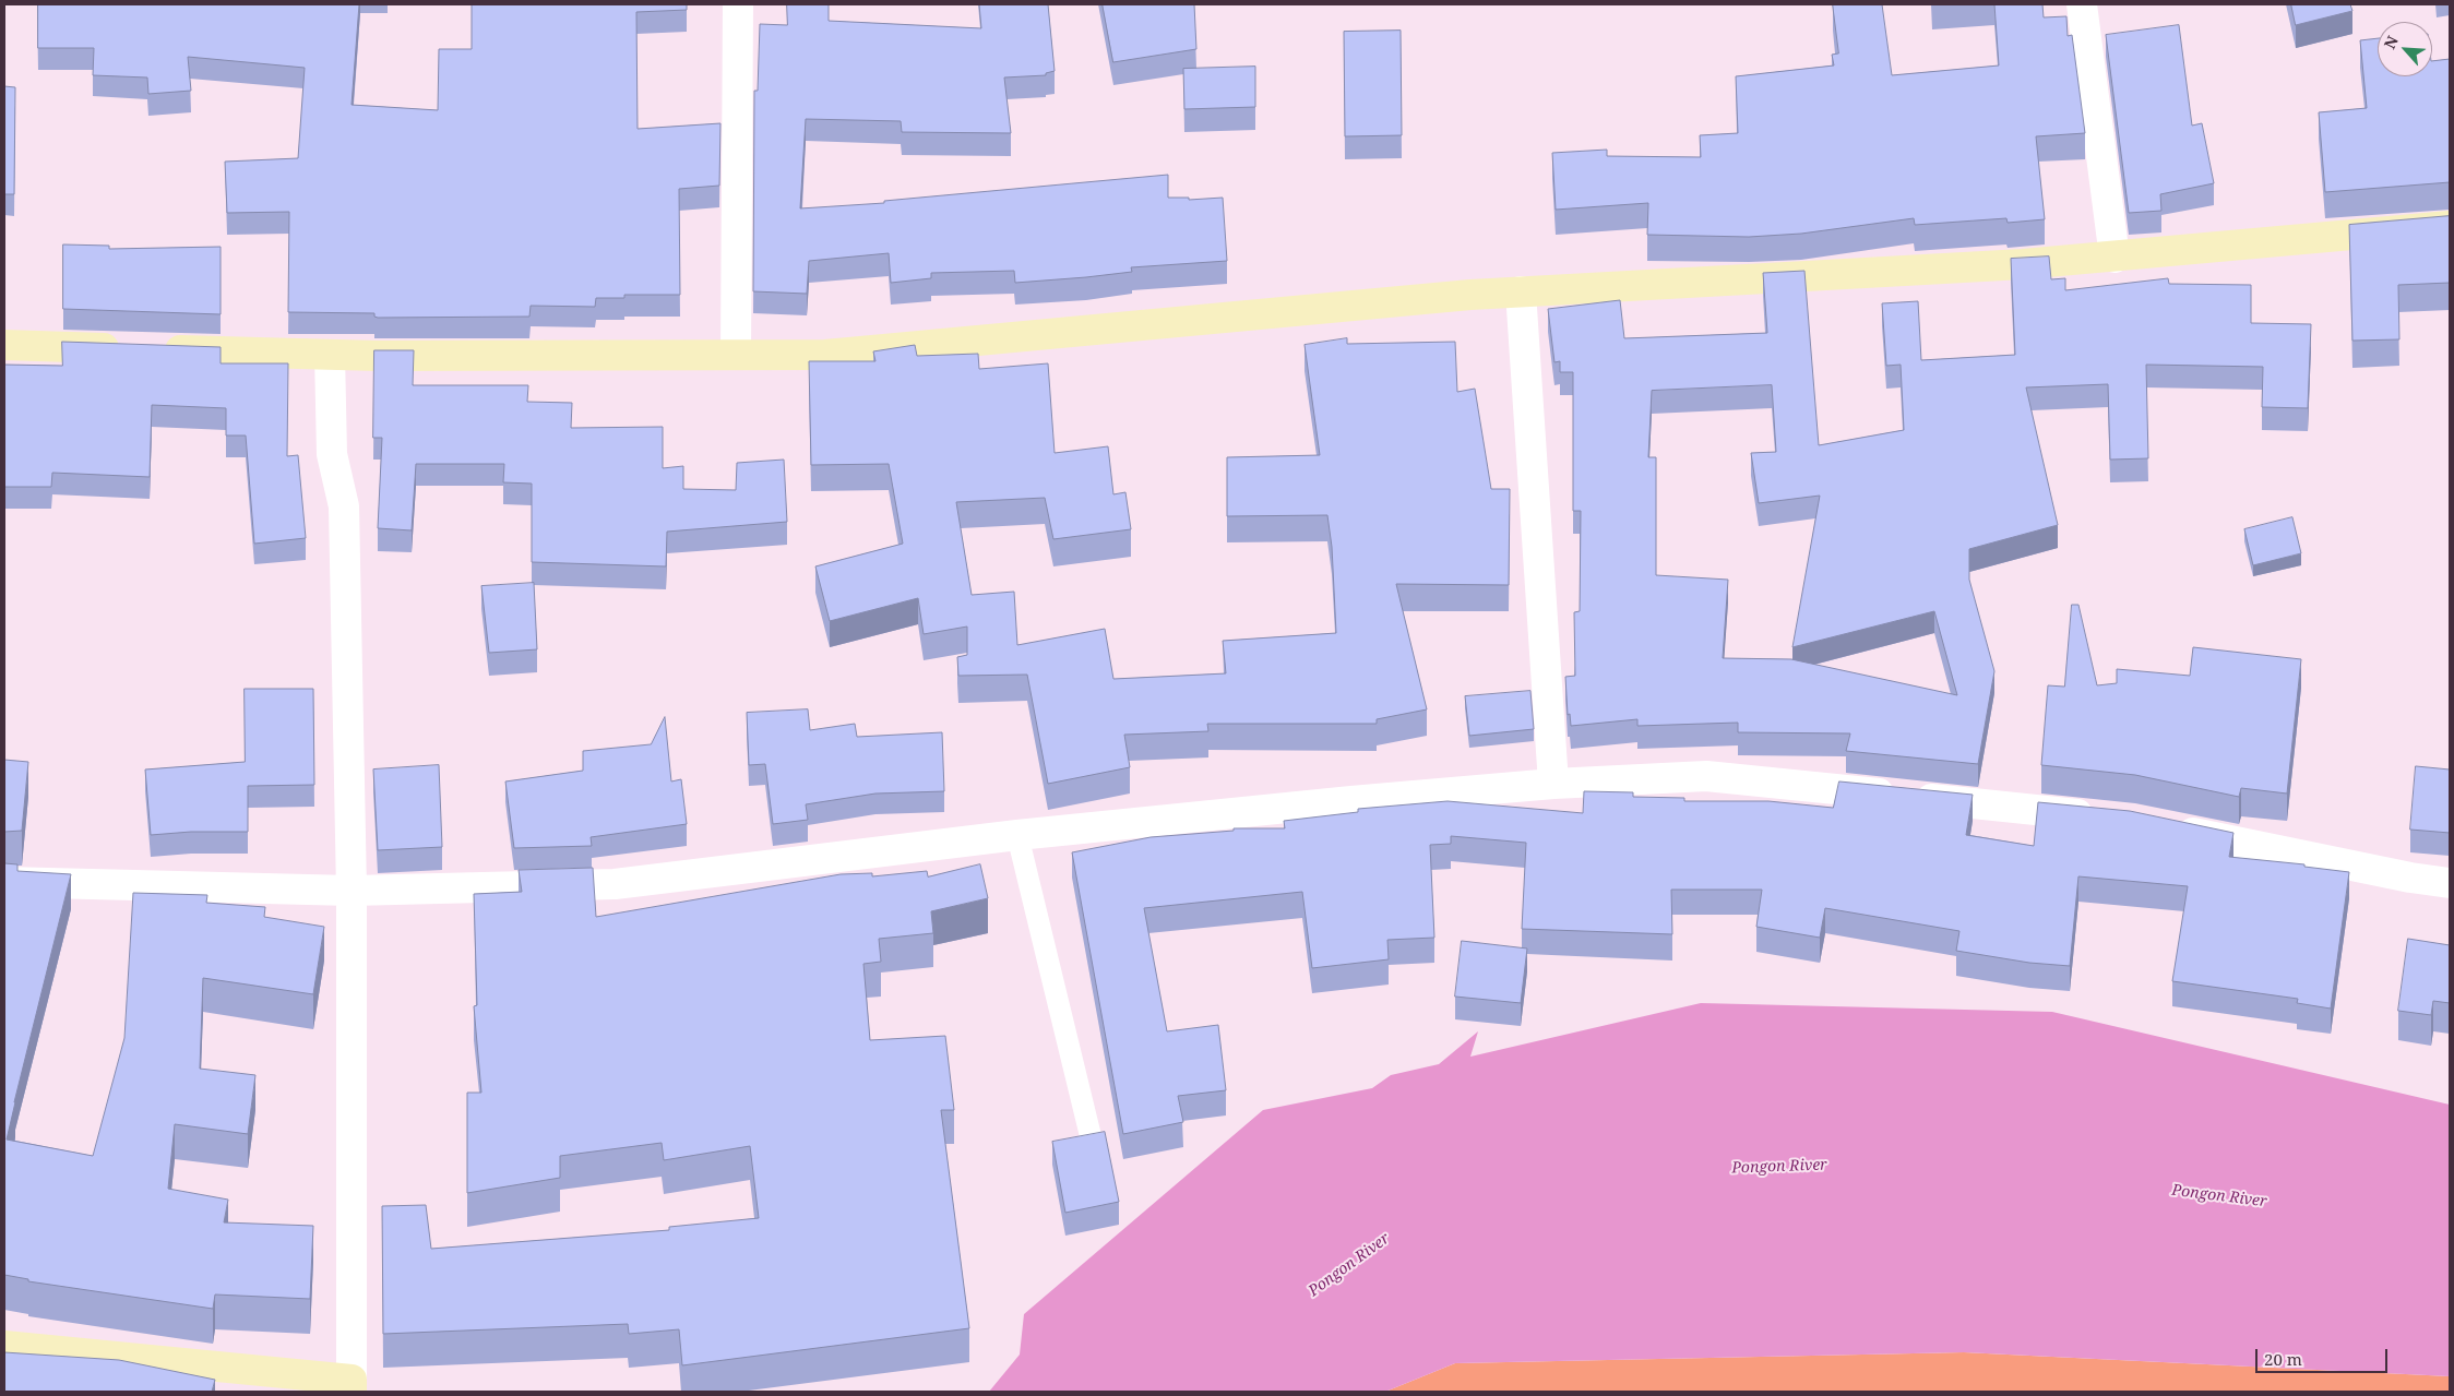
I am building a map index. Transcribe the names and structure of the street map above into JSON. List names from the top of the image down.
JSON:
{
  "water": ["Pongon River"],
  "scale_bar": "20 m",
  "north": "top left"
}
